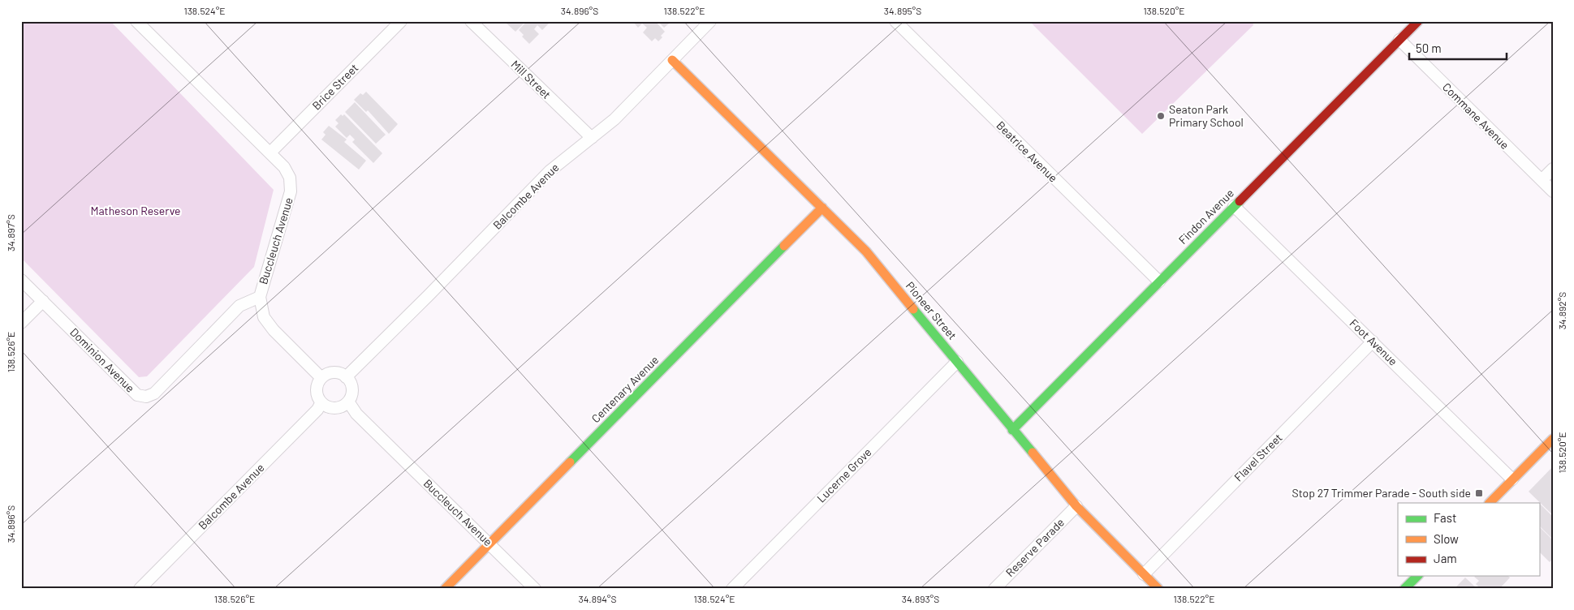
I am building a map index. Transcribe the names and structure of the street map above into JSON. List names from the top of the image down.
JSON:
{
  "streets": {
    "street": [
      "Mill Street",
      "Brice Street",
      "Commane Avenue",
      "Beatrice Avenue",
      "Balcombe Avenue",
      "Findon Avenue",
      "Buccleuch Avenue",
      "Pioneer Street",
      "Foot Avenue",
      "Dominion Avenue",
      "Centenary Avenue",
      "Flavel Street",
      "Lucerne Grove",
      "Reserve Parade"
    ]
  },
  "crossings": [
    ["Mill Street", "Balcombe Avenue"],
    ["Brice Street", "Buccleuch Avenue"],
    ["Commane Avenue", "Findon Avenue"],
    ["Beatrice Avenue", "Findon Avenue"],
    ["Balcombe Avenue", "Buccleuch Avenue"],
    ["Balcombe Avenue", "Pioneer Street"],
    ["Findon Avenue", "Pioneer Street"],
    ["Findon Avenue", "Foot Avenue"],
    ["Buccleuch Avenue", "Dominion Avenue"],
    ["Buccleuch Avenue", "Centenary Avenue"],
    ["Pioneer Street", "Centenary Avenue"],
    ["Pioneer Street", "Flavel Street"],
    ["Pioneer Street", "Lucerne Grove"],
    ["Pioneer Street", "Reserve Parade"],
    ["Foot Avenue", "Flavel Street"]
  ],
  "parks": ["Matheson Reserve"],
  "places": {
    "other": ["Seaton Park Primary School"],
    "transit": ["Stop 27 Trimmer Parade - South side"]
  },
  "legend": ["Fast", "Slow", "Jam"],
  "scale_bar": "50 m",
  "coordinates": [
    "138.524°E",
    "34.896°S",
    "138.522°E",
    "34.895°S",
    "138.520°E",
    "34.897°S",
    "34.892°S",
    "138.526°E",
    "34.894°S",
    "34.893°S"
  ]
}
